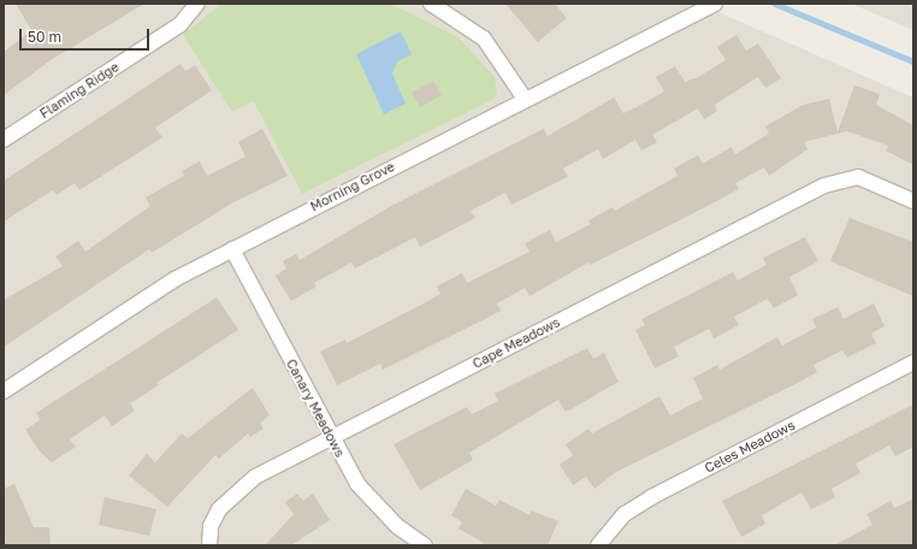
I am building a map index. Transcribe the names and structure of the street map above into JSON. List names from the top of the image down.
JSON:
{
  "streets": {
    "street": [
      "Flaming Ridge",
      "Morning Grove",
      "Cape Meadows",
      "Canary Meadows",
      "Celes Meadows"
    ]
  },
  "crossings": [
    ["Morning Grove", "Canary Meadows"],
    ["Cape Meadows", "Canary Meadows"]
  ],
  "scale_bar": "50 m"
}
